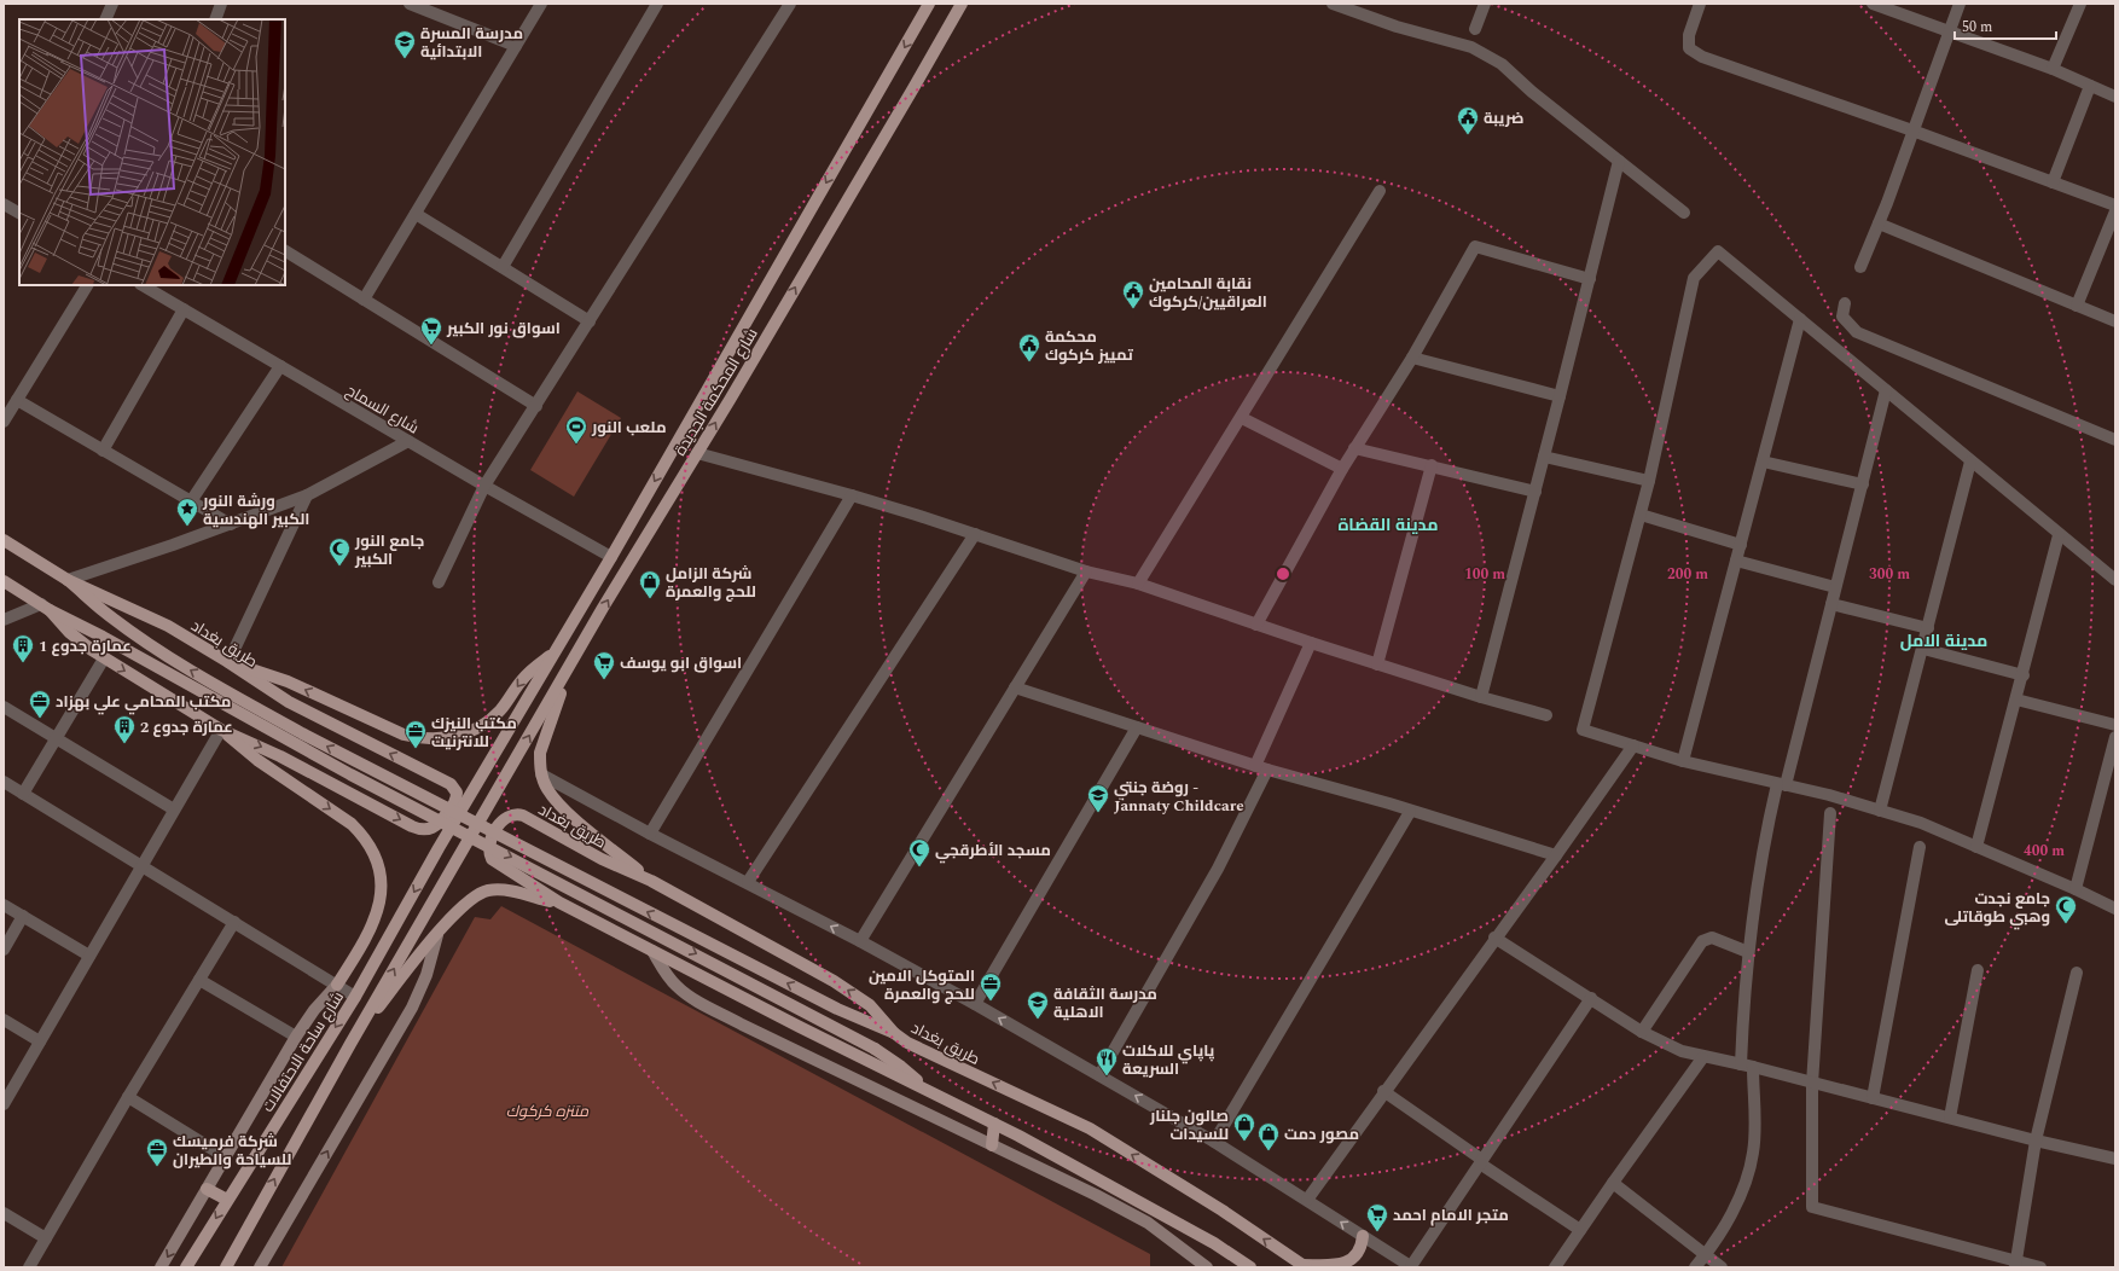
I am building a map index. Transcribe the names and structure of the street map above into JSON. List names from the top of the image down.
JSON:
{
  "streets": {
    "main road": ["شارع المحكمة الجديدة", "طريق بغداد", "شارع ساحة الاحتفالات"],
    "street": ["شارع السماح"]
  },
  "crossings": [
    ["شارع المحكمة الجديدة", "شارع السماح"],
    ["شارع المحكمة الجديدة", "شارع ساحة الاحتفالات"]
  ],
  "districts": ["مدينة القضاة", "مدينة الامل"],
  "parks": ["متنزه كركوك"],
  "places": {
    "school or university": ["مدرسة المسرة الابتدائية", "روضة جنتي - Jannaty Childcare", "مدرسة الثقافة الاهلية"],
    "public building": ["ضريبة", "نقابة المحامين العراقيين/كركوك", "محكمة تمييز كركوك"],
    "supermarket": ["اسواق نور الكبير", "اسواق ابو يوسف", "متجر الامام احمد"],
    "sports": ["ملعب النور"],
    "place": ["ورشة النور الكبير الهندسية"],
    "mosque": ["جامع النور الكبير", "مسجد الأطرقجي", "جامع نجدت وهبي طوقاتلى"],
    "shop": ["شركة الزامل للحج والعمرة", "صالون جلنار للسيدات", "مصور دمت"],
    "building": ["عمارة جدوع 1", "عمارة جدوع 2"],
    "office": [
      "مكتب المحامي علي بهزاد",
      "مكتب النيزك للانترنيت",
      "المتوكل الامين للحج والعمرة",
      "شركة فرميسك للسياحة والطيران"
    ],
    "restaurant": ["پاپاي للاكلات السريعة"]
  },
  "scale_bar": "50 m",
  "rings": [
    "100 m",
    "200 m",
    "300 m",
    "400 m"
  ]
}
